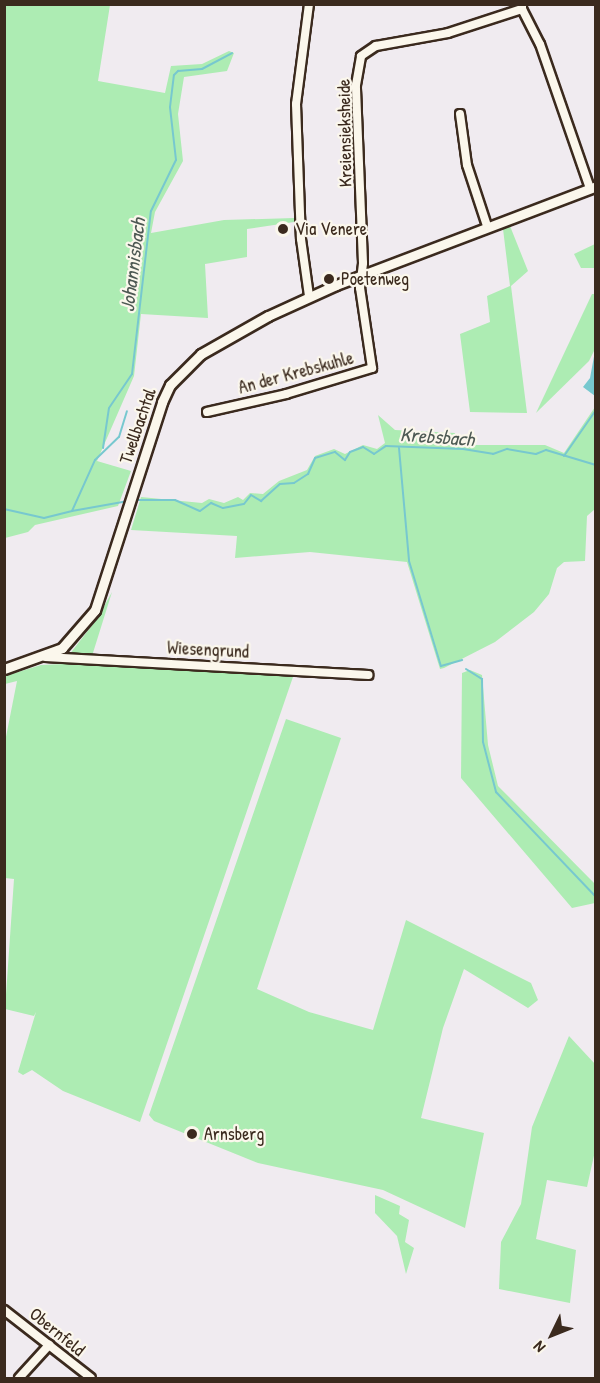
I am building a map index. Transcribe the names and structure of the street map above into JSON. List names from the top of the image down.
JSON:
{
  "streets": {
    "street": [
      "Kreiensieksheide",
      "An der Krebskuhle",
      "Twellbachtal",
      "Wiesengrund",
      "Obernfeld"
    ]
  },
  "crossings": [
    ["Kreiensieksheide", "An der Krebskuhle"],
    ["Kreiensieksheide", "Twellbachtal"],
    ["An der Krebskuhle", "Twellbachtal"],
    ["Twellbachtal", "Wiesengrund"]
  ],
  "water": ["Johannisbach", "Krebsbach"],
  "places": ["Via Venere", "Poetenweg", "Arnsberg"],
  "north": "bottom left"
}
